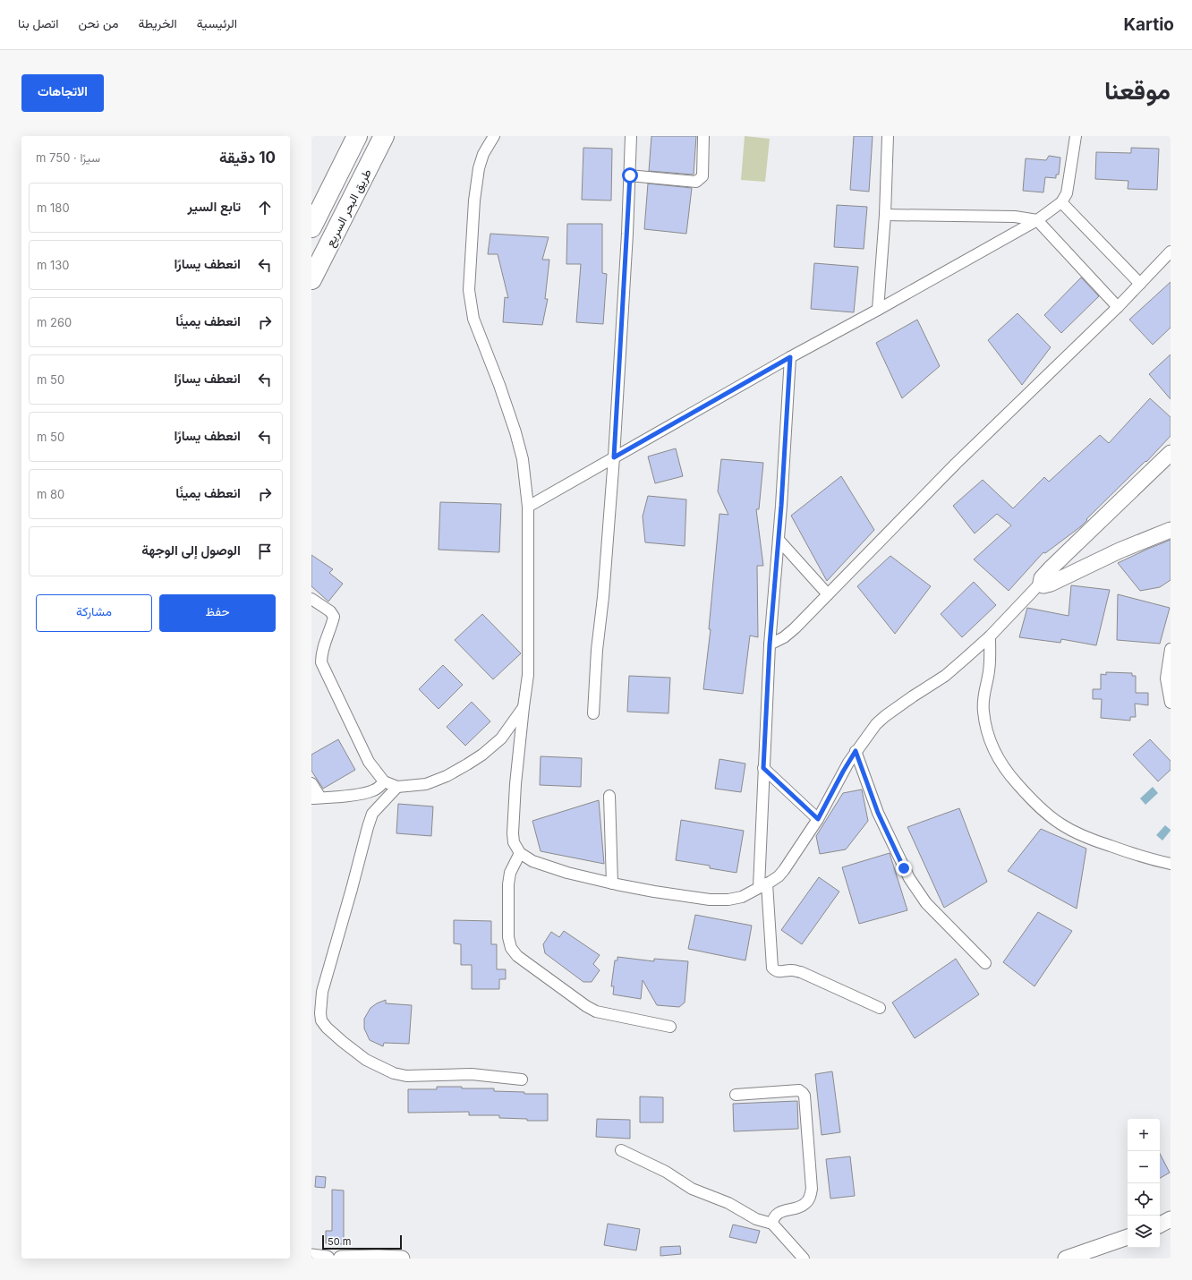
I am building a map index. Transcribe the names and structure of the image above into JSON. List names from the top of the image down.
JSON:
{
  "streets": {
    "highway": ["طريق البحر السريع"]
  },
  "scale_bar": "50 m",
  "page": {
    "header": "Kartio",
    "nav": [
      "الرئيسية",
      "الخريطة",
      "من نحن",
      "اتصل بنا"
    ],
    "title": "موقعنا",
    "buttons": [
      "الاتجاهات",
      ["حفظ", "مشاركة"]
    ],
    "heading": ["10 دقيقة", "سيرًا · 750 m"],
    "list": [
      ["تابع السير", "180 m"],
      ["انعطف يسارًا", "130 m"],
      ["انعطف يمينًا", "260 m"],
      ["انعطف يسارًا", "50 m"],
      ["انعطف يسارًا", "50 m"],
      ["انعطف يمينًا", "80 m"],
      "الوصول إلى الوجهة"
    ],
    "map_buttons": ["+", "−"],
    "scale": "50 m"
  }
}
